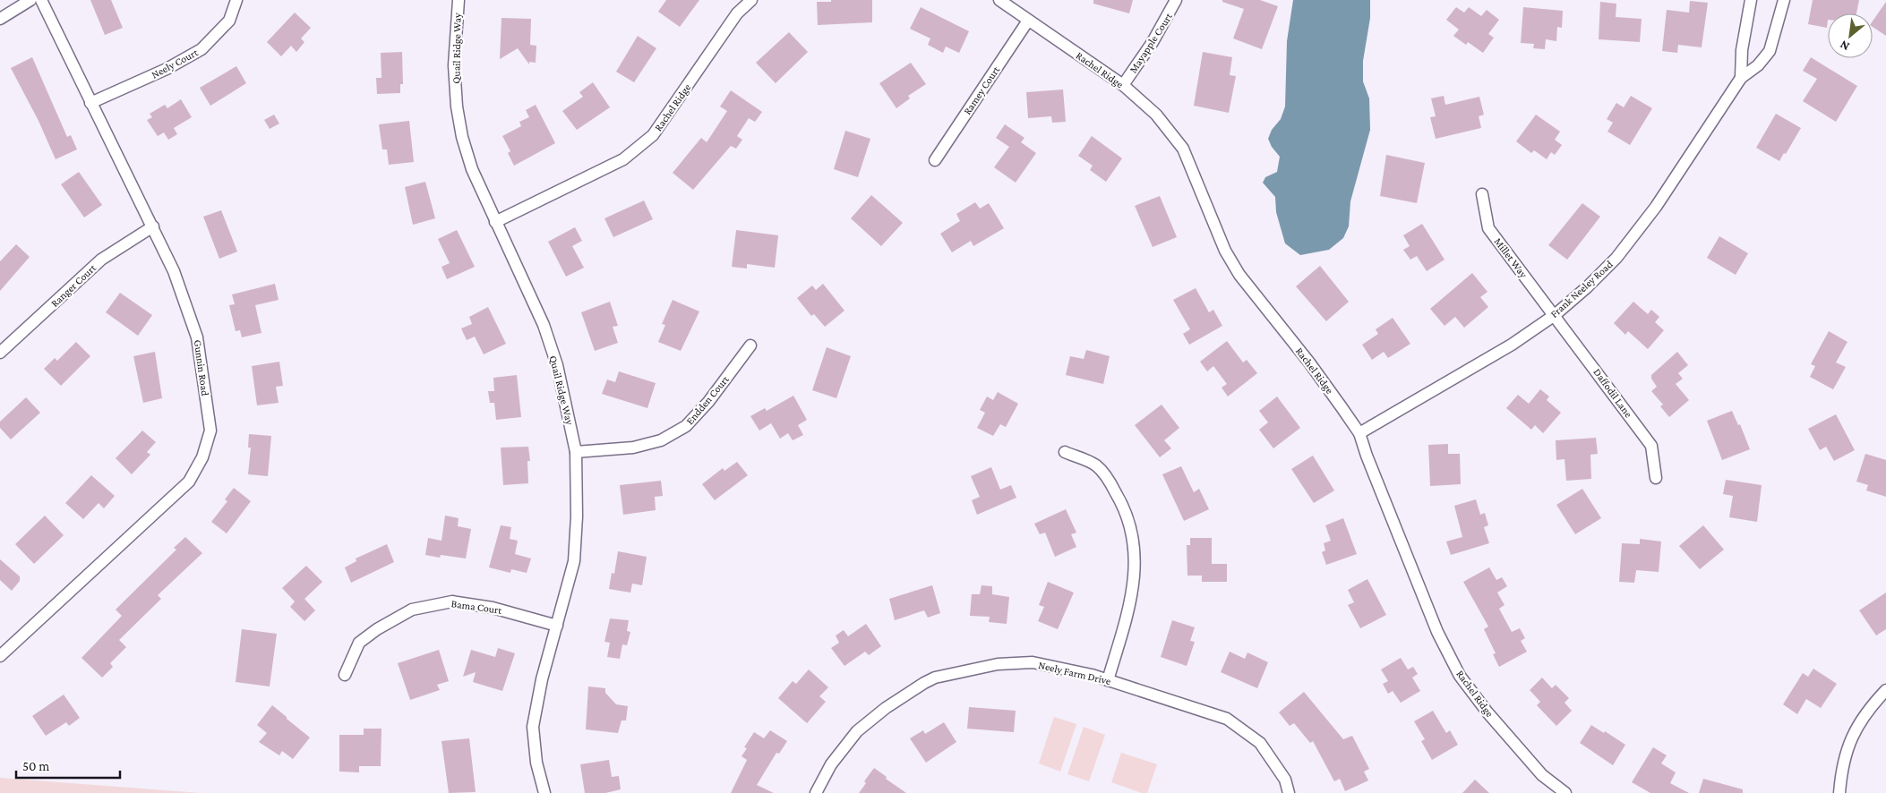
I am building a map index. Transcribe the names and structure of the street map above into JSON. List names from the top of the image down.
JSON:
{
  "streets": {
    "street": [
      "Mayapple Court",
      "Quail Ridge Way",
      "Neely Court",
      "Rachel Ridge",
      "Ramey Court",
      "Millet Way",
      "Ranger Court",
      "Frank Neeley Road",
      "Gunnin Road",
      "Daffodil Lane",
      "Endden Court",
      "Bama Court",
      "Neely Farm Drive"
    ]
  },
  "crossings": [
    ["Mayapple Court", "Rachel Ridge"],
    ["Quail Ridge Way", "Rachel Ridge"],
    ["Quail Ridge Way", "Endden Court"],
    ["Quail Ridge Way", "Bama Court"],
    ["Neely Court", "Gunnin Road"],
    ["Rachel Ridge", "Ramey Court"],
    ["Rachel Ridge", "Frank Neeley Road"],
    ["Millet Way", "Frank Neeley Road"],
    ["Millet Way", "Daffodil Lane"],
    ["Ranger Court", "Gunnin Road"],
    ["Frank Neeley Road", "Daffodil Lane"]
  ],
  "scale_bar": "50 m",
  "north": "bottom left"
}
